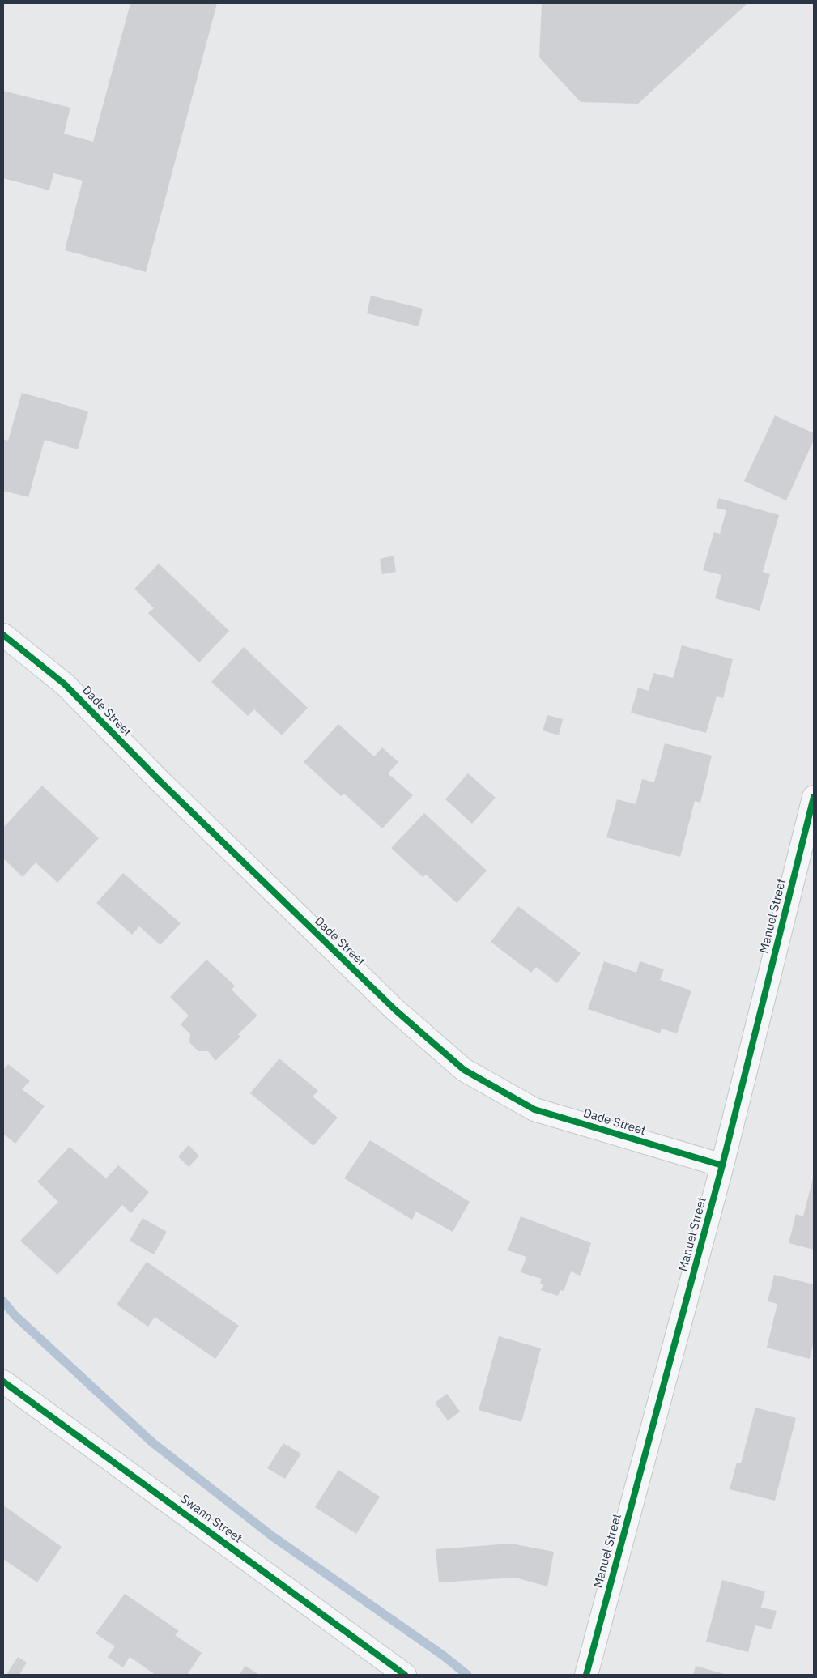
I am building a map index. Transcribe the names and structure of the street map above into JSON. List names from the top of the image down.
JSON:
{
  "streets": {
    "street": ["Dade Street", "Manuel Street", "Swann Street"]
  },
  "crossings": [
    ["Dade Street", "Manuel Street"]
  ]
}
